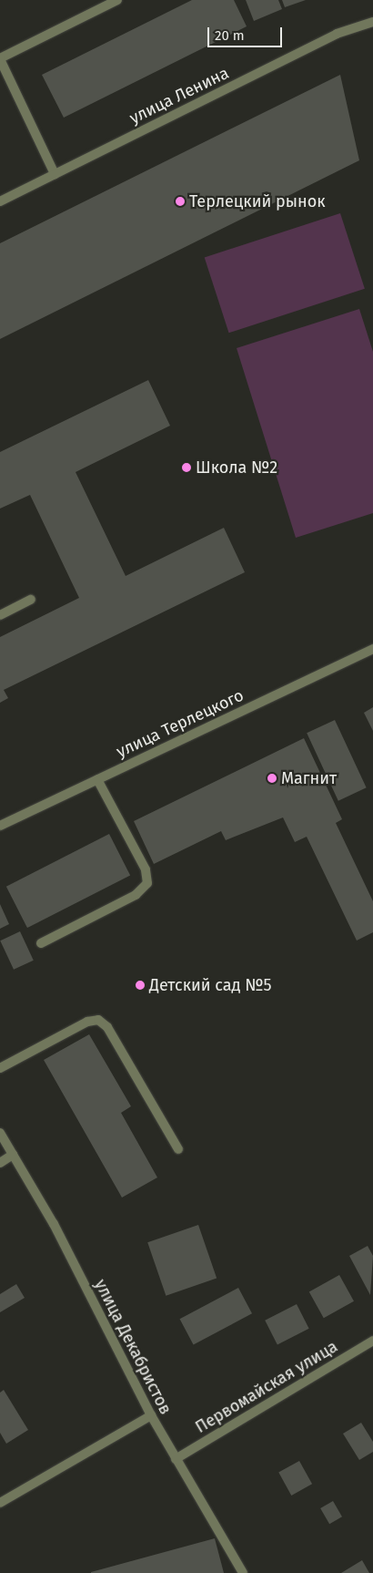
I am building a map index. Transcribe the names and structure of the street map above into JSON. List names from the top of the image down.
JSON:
{
  "streets": {
    "street": [
      "улица Ленина",
      "улица Терлецкого",
      "улица Декабристов",
      "Первомайская улица"
    ]
  },
  "crossings": [
    ["улица Декабристов", "Первомайская улица"]
  ],
  "places": [
    "Терлецкий рынок",
    "Школа №2",
    "Магнит",
    "Детский сад №5"
  ],
  "scale_bar": "20 m"
}
